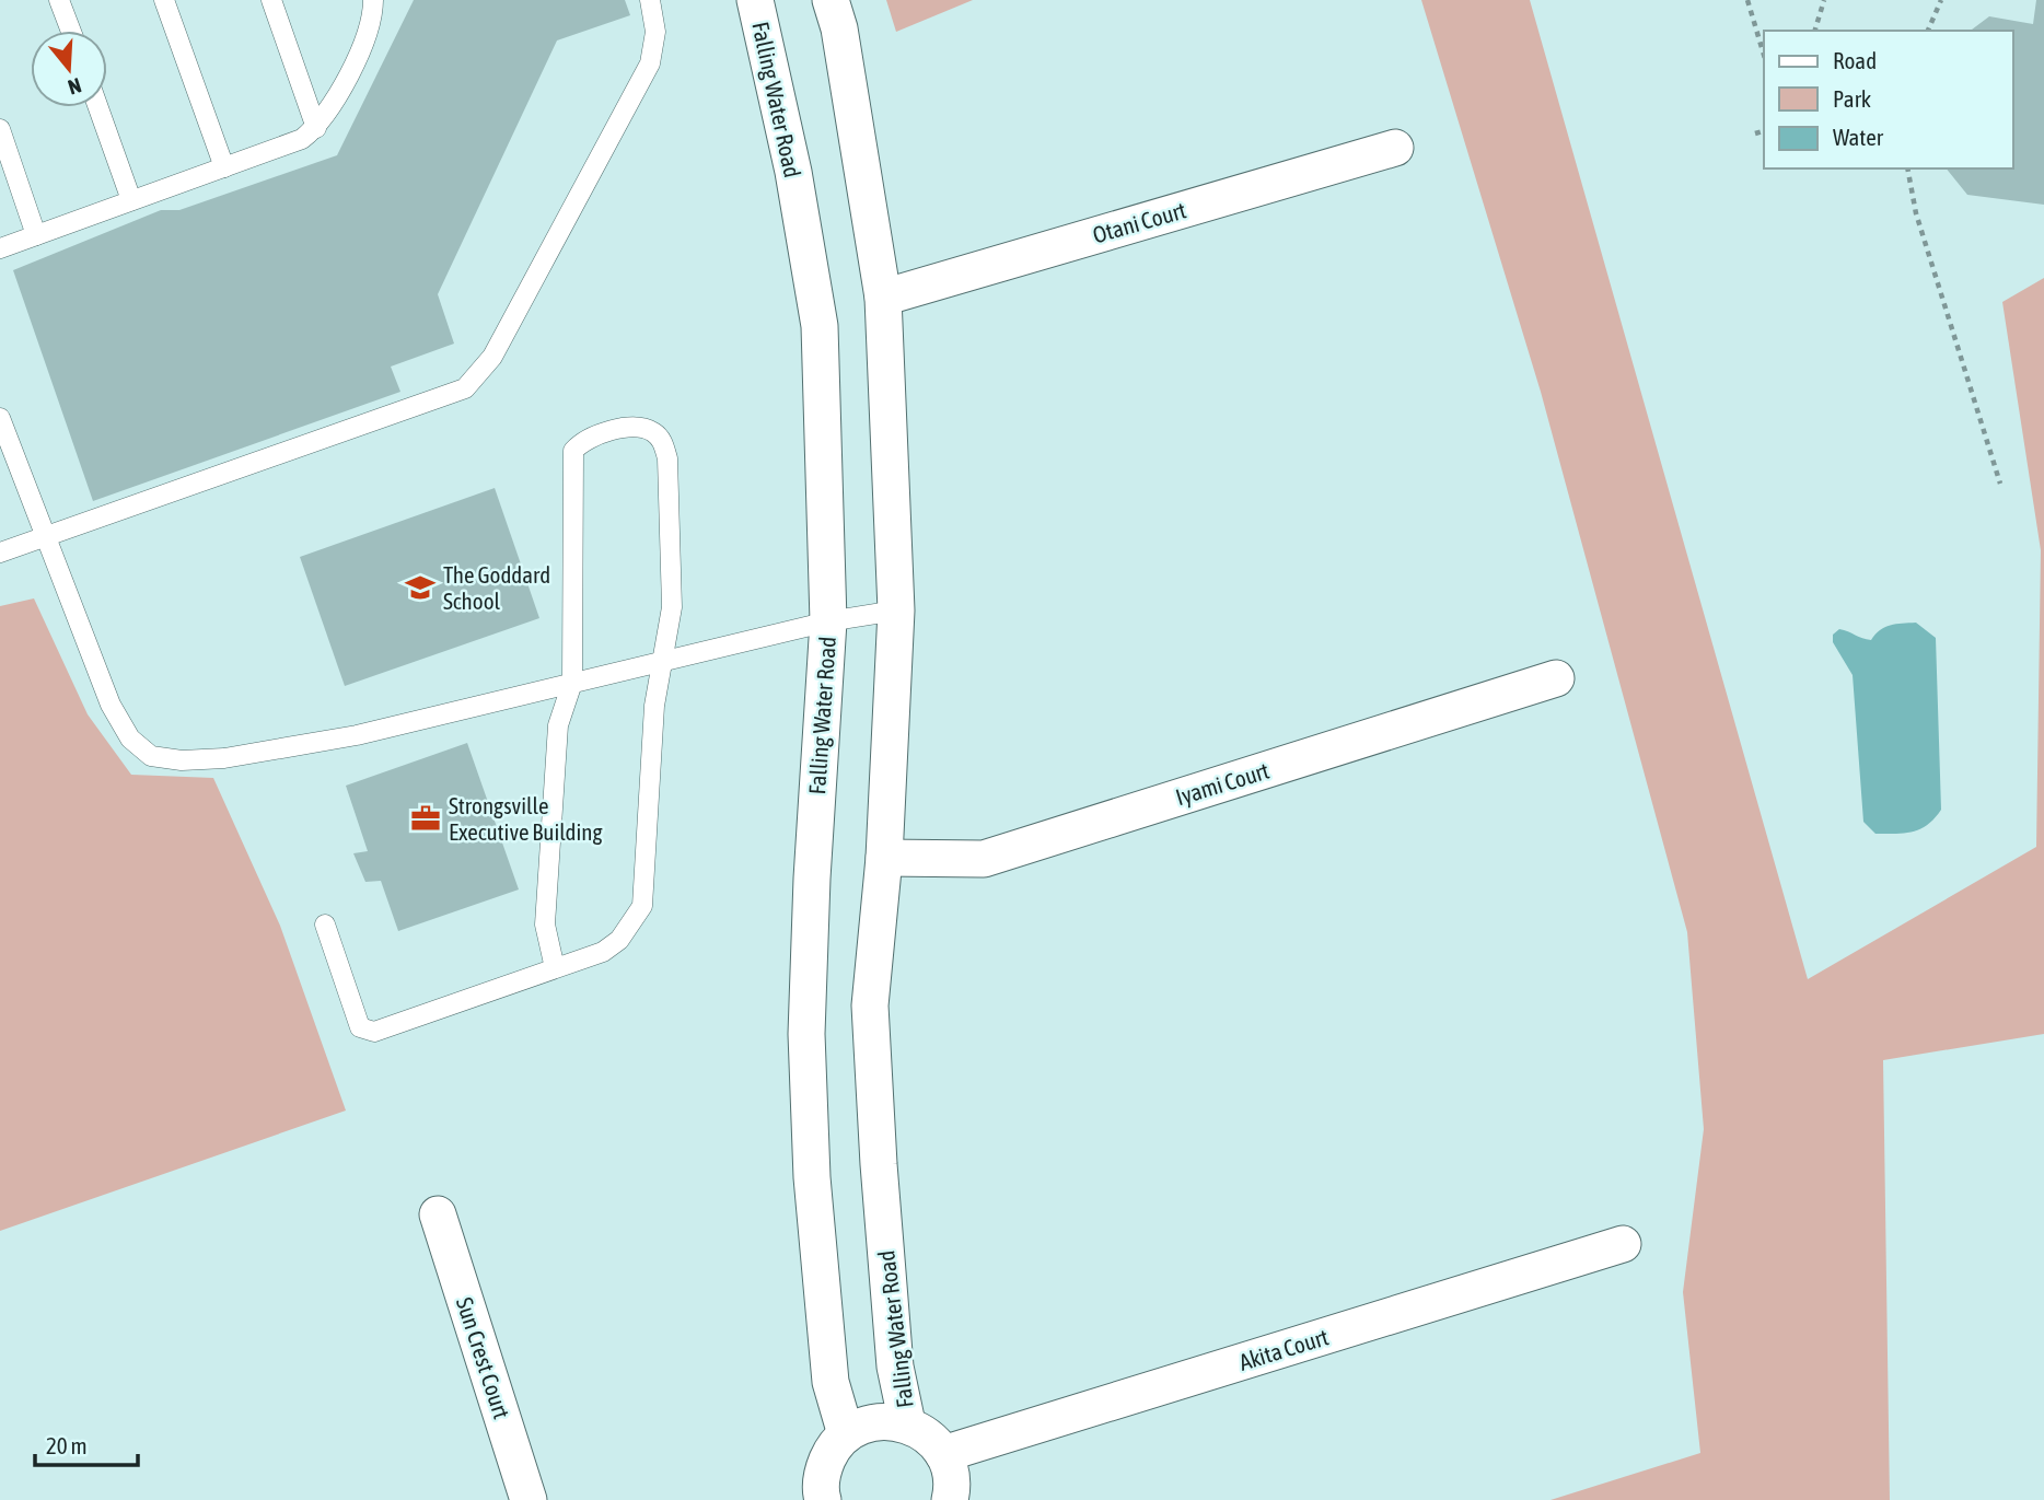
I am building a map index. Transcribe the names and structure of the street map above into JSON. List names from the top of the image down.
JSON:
{
  "streets": {
    "street": [
      "Falling Water Road",
      "Otani Court",
      "Iyami Court",
      "Akita Court",
      "Sun Crest Court"
    ]
  },
  "crossings": [
    ["Falling Water Road", "Otani Court"],
    ["Falling Water Road", "Iyami Court"],
    ["Falling Water Road", "Akita Court"]
  ],
  "places": {
    "school or university": ["The Goddard School"],
    "office": ["Strongsville Executive Building"]
  },
  "legend": ["Road", "Park", "Water"],
  "scale_bar": "20 m",
  "north": "bottom"
}
